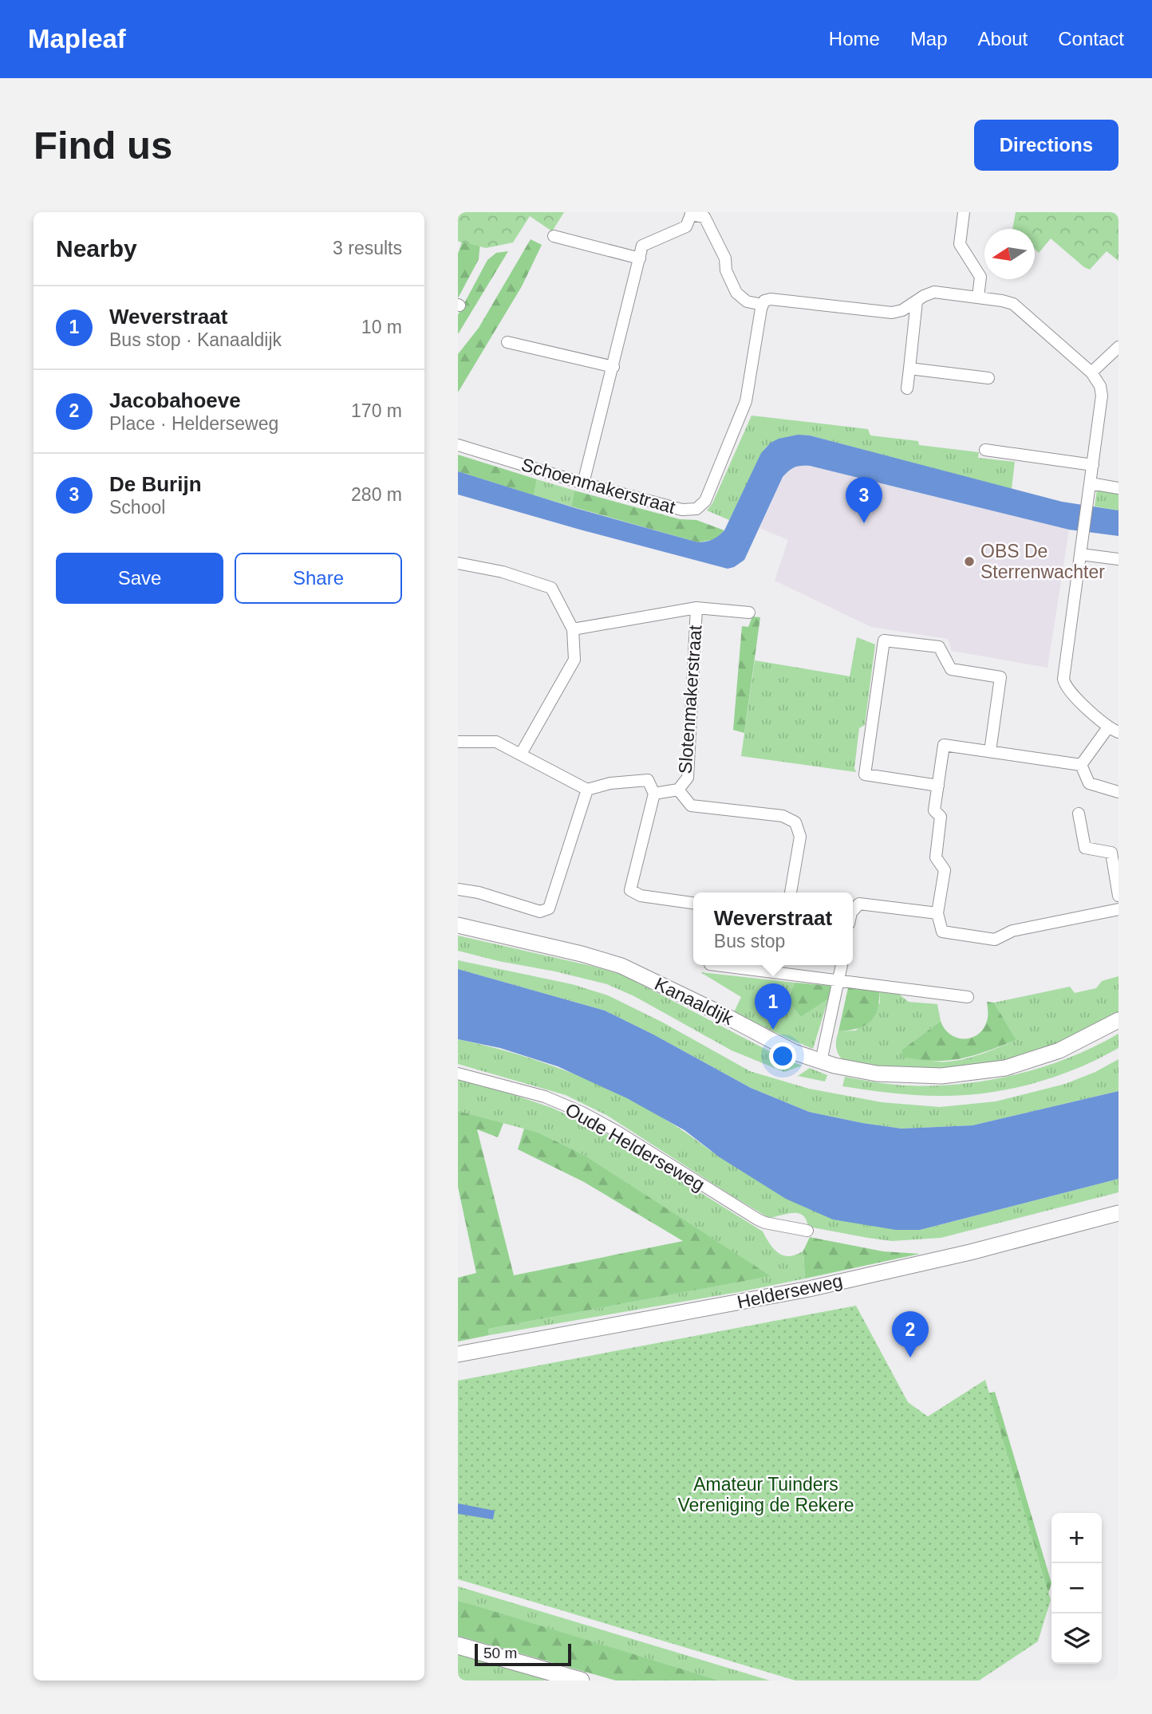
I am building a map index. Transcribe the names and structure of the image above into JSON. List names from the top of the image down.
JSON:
{
  "streets": {
    "street": [
      "Schoenmakerstraat",
      "Slotenmakerstraat",
      "Kanaaldijk",
      "Oude Helderseweg",
      "Helderseweg"
    ]
  },
  "parks": ["Amateur Tuinders Vereniging de Rekere"],
  "places": ["OBS De Sterrenwachter"],
  "scale_bar": "50 m",
  "north": "left",
  "page": {
    "header": "Mapleaf",
    "nav": [
      "Home",
      "Map",
      "About",
      "Contact"
    ],
    "buttons": [
      "Directions",
      ["Save", "Share"]
    ],
    "title": "Find us",
    "heading": ["Nearby", "3 results"],
    "list": [
      {
        "mark": "1",
        "name": "Weverstraat",
        "note": "Bus stop · Kanaaldijk",
        "value": "10 m"
      },
      {
        "mark": "2",
        "name": "Jacobahoeve",
        "note": "Place · Helderseweg",
        "value": "170 m"
      },
      {
        "mark": "3",
        "name": "De Burijn",
        "note": "School",
        "value": "280 m"
      }
    ],
    "pins": ["3", "1", "2"],
    "popup": ["Weverstraat", "Bus stop"],
    "map_buttons": ["+", "−"],
    "scale": "50 m"
  }
}
